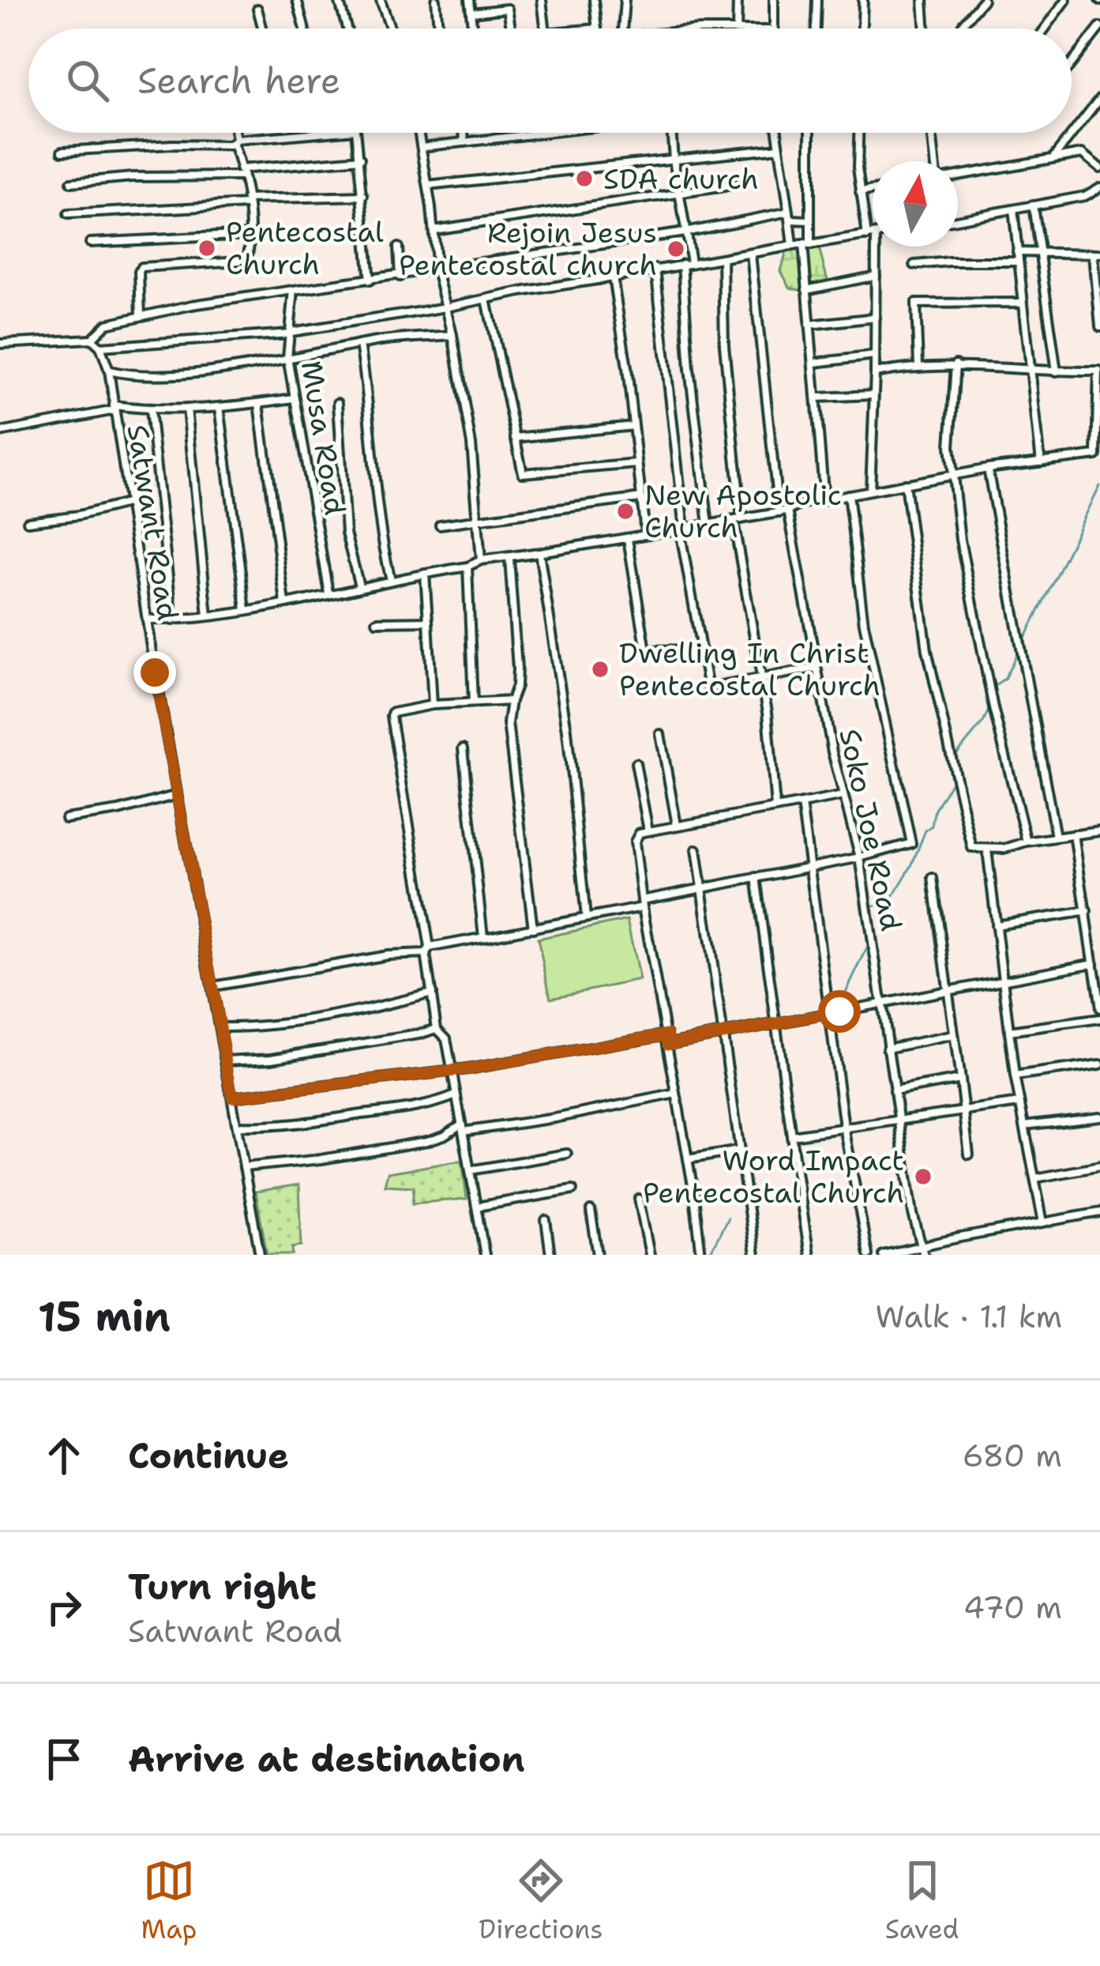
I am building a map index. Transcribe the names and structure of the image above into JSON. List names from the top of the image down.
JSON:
{
  "streets": {
    "street": ["Musa Road", "Satwant Road", "Soko Joe Road"]
  },
  "places": [
    "SDA church",
    "Pentecostal Church",
    "Rejoin Jesus Pentecostal church",
    "New Apostolic Church",
    "Dwelling In Christ Pentecostal Church",
    "Word Impact Pentecostal Church"
  ],
  "north": "top",
  "page": {
    "search": "Search here",
    "heading": ["15 min", "Walk · 1.1 km"],
    "list": [
      ["Continue", "680 m"],
      ["Turn right", "Satwant Road", "470 m"],
      "Arrive at destination"
    ],
    "nav": ["Map", "Directions", "Saved"]
  }
}
